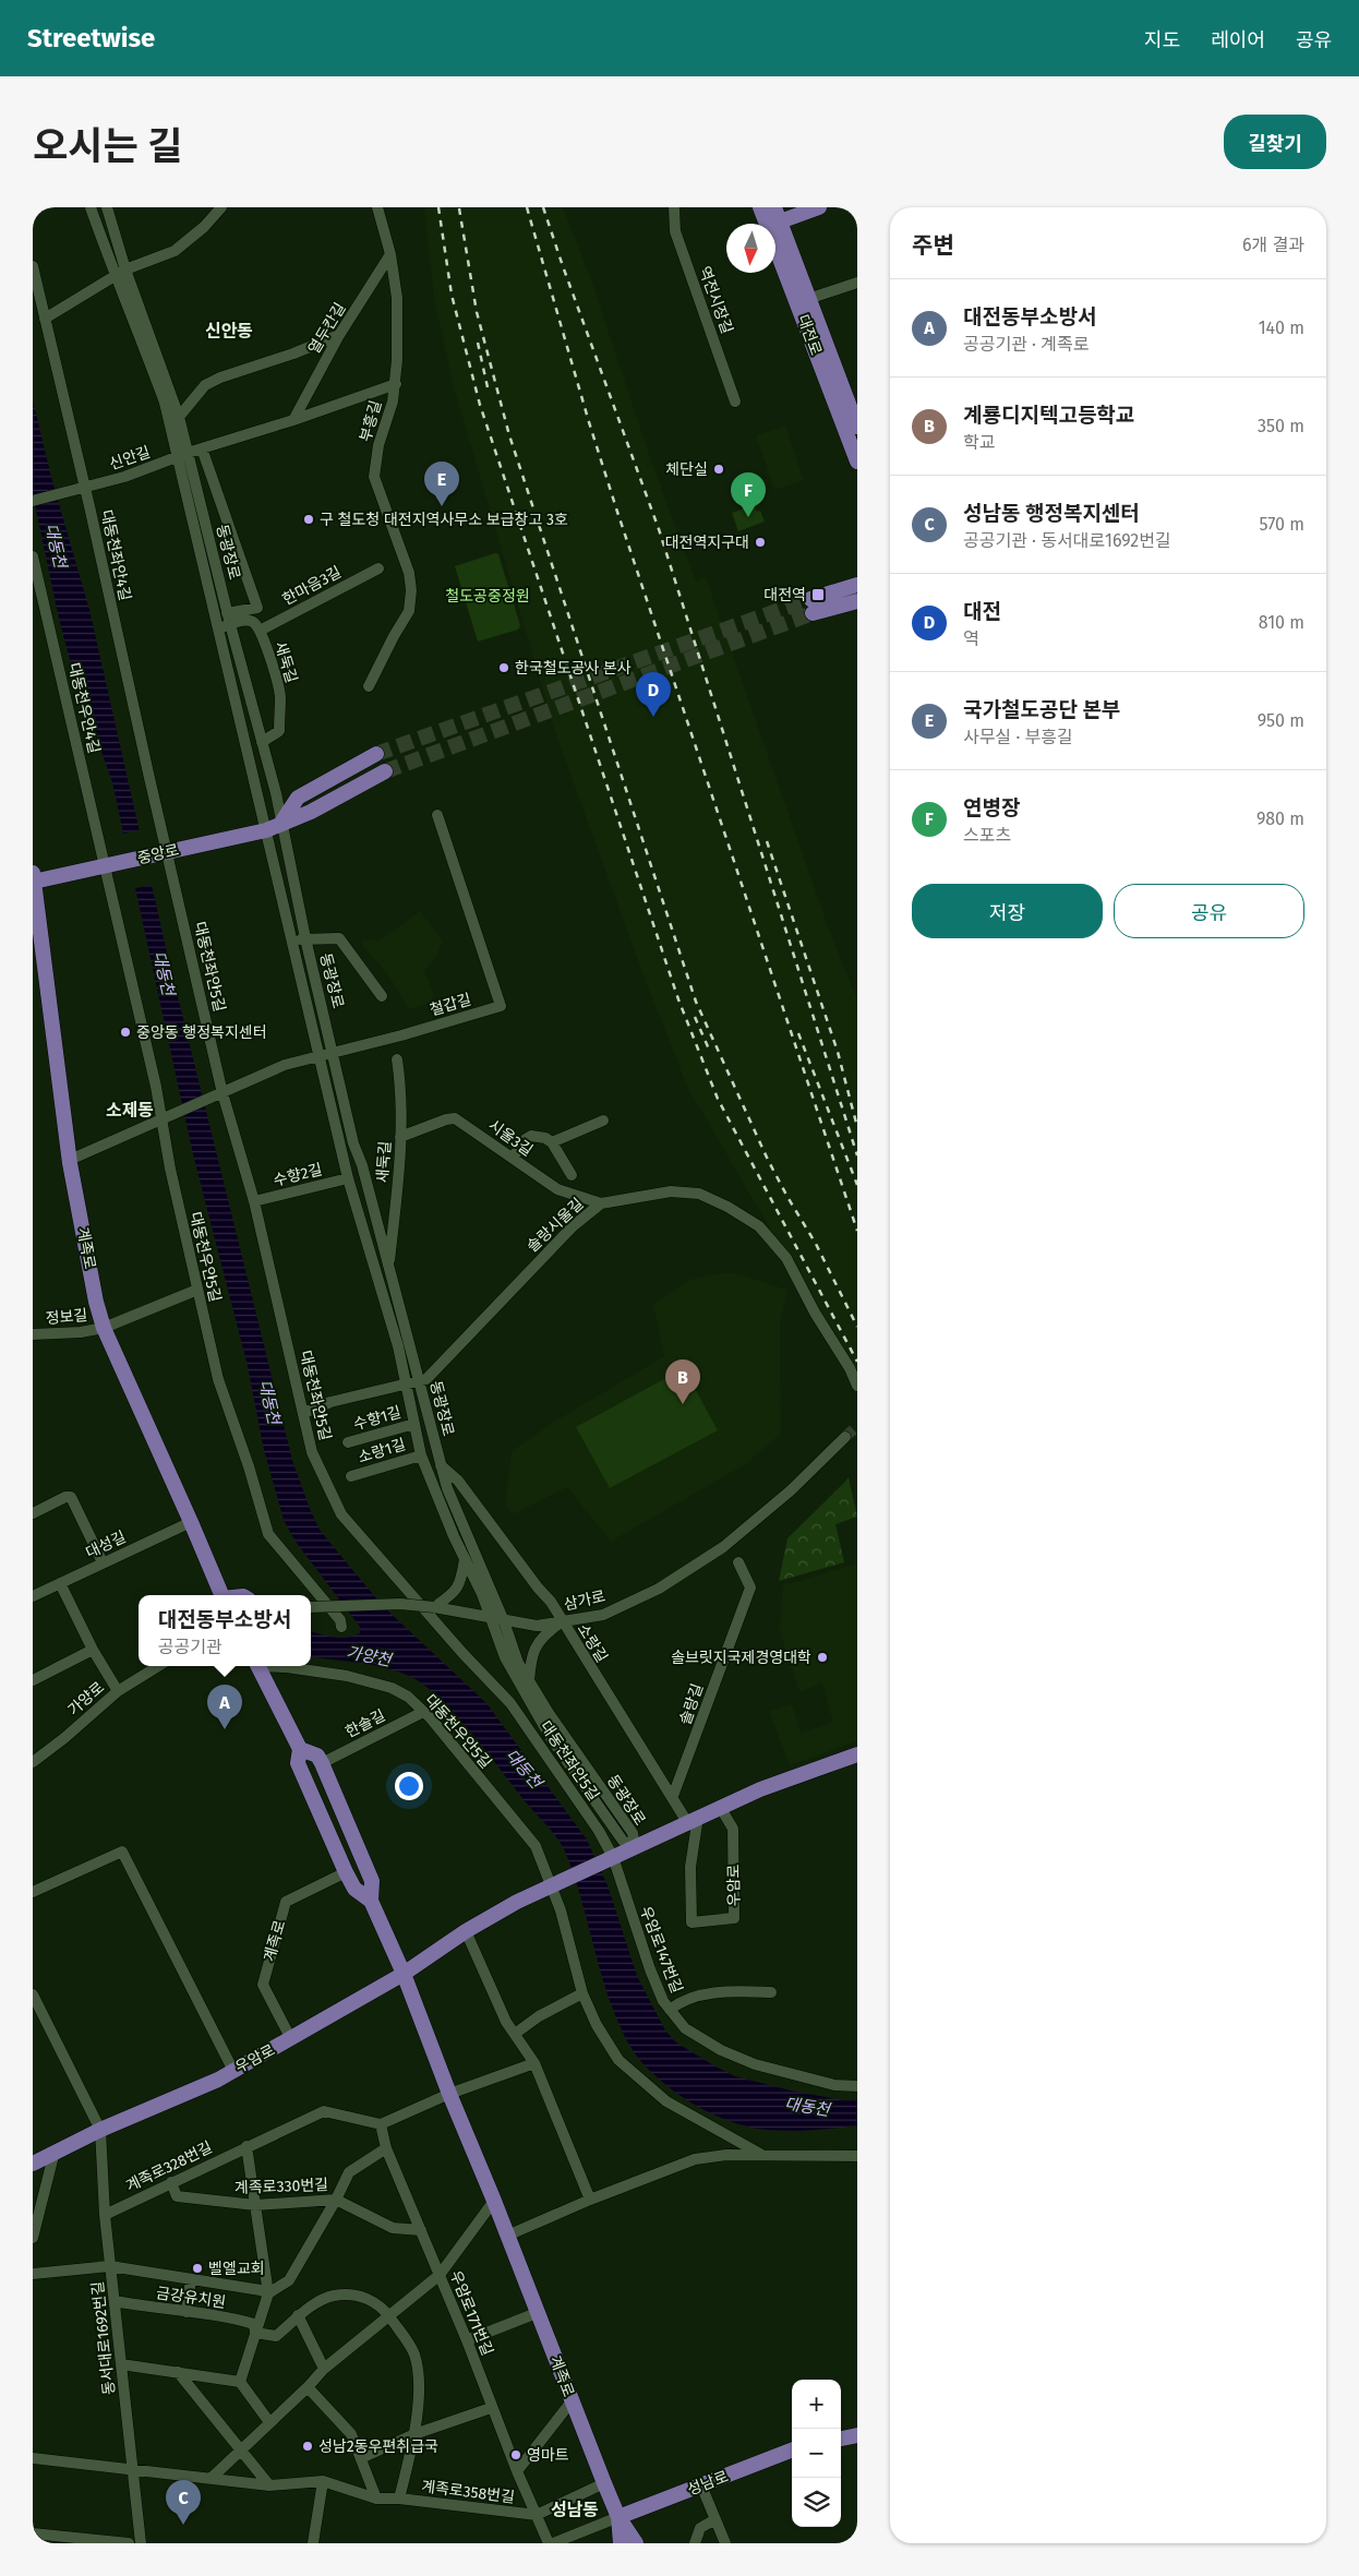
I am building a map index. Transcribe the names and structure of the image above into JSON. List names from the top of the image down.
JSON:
{
  "streets": {
    "main road": [
      "대전로",
      "중앙로",
      "계족로",
      "우암로",
      "성남로"
    ],
    "street": [
      "역전시장길",
      "열두칸길",
      "부흥길",
      "신안길",
      "동광장로",
      "대동천좌안4길",
      "한마음3길",
      "새둑길",
      "대동천우안4길",
      "대동천좌안5길",
      "철갑길",
      "시울3길",
      "수향2길",
      "솔랑시울길",
      "대동천우안5길",
      "정보길",
      "수향1길",
      "소랑1길",
      "대성길",
      "삼가로",
      "소랑길",
      "가양로",
      "솔랑길",
      "한솔길",
      "우암로147번길",
      "계족로328번길",
      "계족로330번길",
      "금강유치원",
      "우암로171번길",
      "동서대로1692번길",
      "계족로358번길"
    ]
  },
  "crossings": [
    ["열두칸길", "부흥길"],
    ["열두칸길", "신안길"],
    ["부흥길", "신안길"],
    ["신안길", "동광장로"],
    ["신안길", "대동천좌안4길"],
    ["동광장로", "새둑길"],
    ["동광장로", "중앙로"],
    ["동광장로", "철갑길"],
    ["동광장로", "수향2길"],
    ["동광장로", "솔랑시울길"],
    ["동광장로", "수향1길"],
    ["동광장로", "소랑1길"],
    ["동광장로", "삼가로"],
    ["동광장로", "소랑길"],
    ["동광장로", "우암로"],
    ["대동천좌안4길", "중앙로"],
    ["대동천좌안4길", "대동천좌안5길"],
    ["한마음3길", "새둑길"],
    ["새둑길", "시울3길"],
    ["대동천우안4길", "중앙로"],
    ["대동천우안4길", "대동천우안5길"],
    ["중앙로", "대동천좌안5길"],
    ["중앙로", "계족로"],
    ["중앙로", "대동천우안5길"],
    ["대동천좌안5길", "철갑길"],
    ["대동천좌안5길", "수향2길"],
    ["대동천좌안5길", "솔랑시울길"],
    ["대동천좌안5길", "우암로"],
    ["대동천좌안5길", "우암로147번길"],
    ["철갑길", "대동천우안5길"],
    ["시울3길", "솔랑시울길"],
    ["계족로", "정보길"],
    ["계족로", "대성길"],
    ["계족로", "한솔길"],
    ["계족로", "우암로"],
    ["계족로", "성남로"],
    ["대동천우안5길", "정보길"],
    ["대동천우안5길", "한솔길"],
    ["대동천우안5길", "우암로"],
    ["삼가로", "소랑길"],
    ["소랑길", "솔랑길"],
    ["소랑길", "우암로"],
    ["우암로", "우암로147번길"],
    ["우암로", "동서대로1692번길"],
    ["계족로328번길", "계족로330번길"],
    ["계족로328번길", "우암로171번길"],
    ["계족로328번길", "동서대로1692번길"],
    ["계족로330번길", "우암로171번길"],
    ["금강유치원", "동서대로1692번길"],
    ["우암로171번길", "계족로358번길"],
    ["동서대로1692번길", "계족로358번길"]
  ],
  "districts": ["신안동", "소제동", "성남동"],
  "water": ["대동천", "가양천"],
  "parks": ["철도공중정원"],
  "places": {
    "other": [
      "체단실",
      "구 철도청 대전지역사무소 보급창고 3호",
      "대전역지구대",
      "한국철도공사 본사",
      "중앙동 행정복지센터",
      "솔브릿지국제경영대학",
      "벨엘교회",
      "성남2동우편취급국",
      "영마트"
    ],
    "transit": ["대전역"]
  },
  "north": "bottom",
  "page": {
    "header": "Streetwise",
    "nav": ["지도", "레이어", "공유"],
    "title": "오시는 길",
    "buttons": [
      "길찾기",
      ["저장", "공유"]
    ],
    "heading": ["주변", "6개 결과"],
    "list": [
      {
        "mark": "A",
        "name": "대전동부소방서",
        "note": "공공기관 · 계족로",
        "value": "140 m"
      },
      {
        "mark": "B",
        "name": "계룡디지텍고등학교",
        "note": "학교",
        "value": "350 m"
      },
      {
        "mark": "C",
        "name": "성남동 행정복지센터",
        "note": "공공기관 · 동서대로1692번길",
        "value": "570 m"
      },
      {
        "mark": "D",
        "name": "대전",
        "note": "역",
        "value": "810 m"
      },
      {
        "mark": "E",
        "name": "국가철도공단 본부",
        "note": "사무실 · 부흥길",
        "value": "950 m"
      },
      {
        "mark": "F",
        "name": "연병장",
        "note": "스포츠",
        "value": "980 m"
      }
    ],
    "pins": [
      "E",
      "F",
      "D",
      "B",
      "A",
      "C"
    ],
    "popup": ["대전동부소방서", "공공기관"],
    "map_buttons": ["+", "−"]
  }
}
